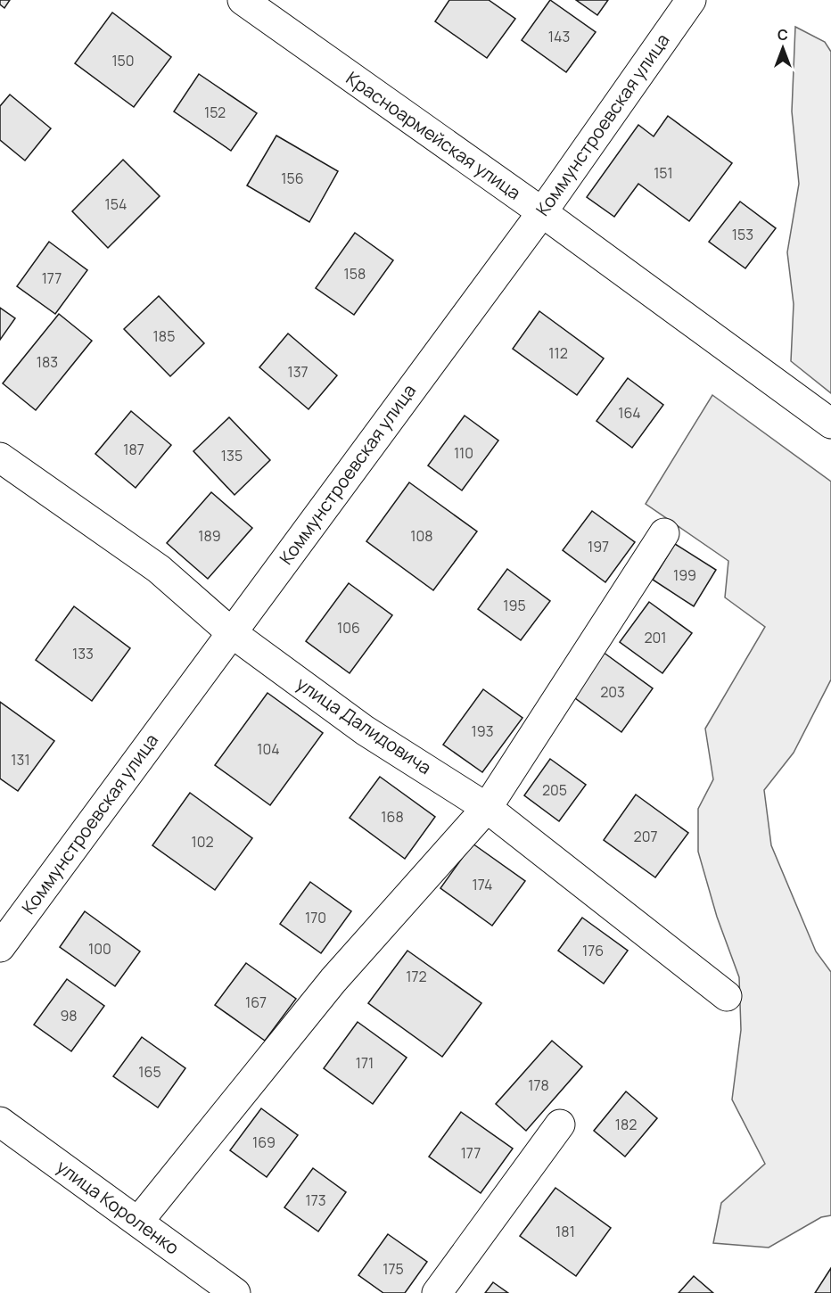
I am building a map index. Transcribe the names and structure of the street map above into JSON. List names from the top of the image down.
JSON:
{
  "streets": {
    "street": [
      "Коммунстроевская улица",
      "Красноармейская улица",
      "улица Далидовича",
      "улица Короленко"
    ]
  },
  "crossings": [
    ["Коммунстроевская улица", "Красноармейская улица"],
    ["Коммунстроевская улица", "улица Далидовича"]
  ],
  "house_numbers": [
    "143",
    "150",
    "152",
    "151",
    "156",
    "154",
    "153",
    "158",
    "177",
    "185",
    "112",
    "183",
    "137",
    "164",
    "187",
    "110",
    "135",
    "189",
    "108",
    "197",
    "199",
    "195",
    "106",
    "201",
    "133",
    "203",
    "193",
    "104",
    "131",
    "205",
    "168",
    "207",
    "102",
    "174",
    "170",
    "100",
    "176",
    "172",
    "167",
    "98",
    "171",
    "165",
    "178",
    "182",
    "169",
    "177",
    "173",
    "181",
    "175"
  ],
  "north": "top"
}
